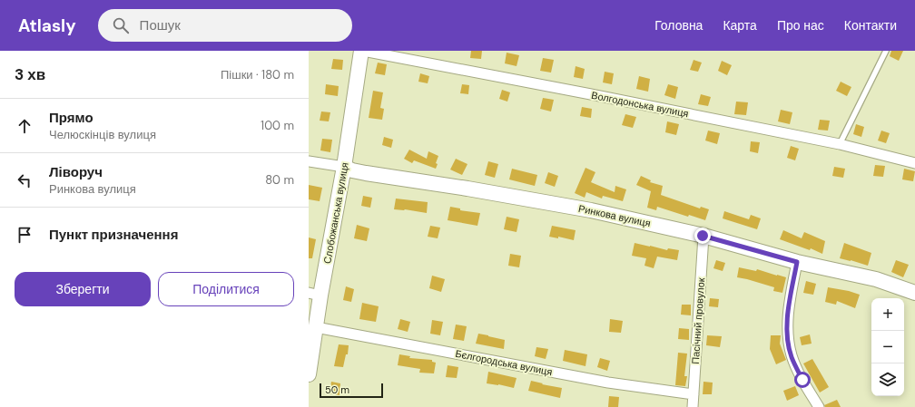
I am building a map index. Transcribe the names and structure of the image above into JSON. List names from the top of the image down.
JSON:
{
  "streets": {
    "main road": ["Слобожанська вулиця", "Ринкова вулиця"],
    "street": ["Волгодонська вулиця", "Пасічний провулок", "Бєлгородська вулиця"]
  },
  "crossings": [
    ["Волгодонська вулиця", "Слобожанська вулиця"],
    ["Слобожанська вулиця", "Ринкова вулиця"],
    ["Слобожанська вулиця", "Бєлгородська вулиця"],
    ["Ринкова вулиця", "Пасічний провулок"],
    ["Пасічний провулок", "Бєлгородська вулиця"]
  ],
  "scale_bar": "50 m",
  "page": {
    "header": "Atlasly",
    "search": "Пошук",
    "nav": [
      "Головна",
      "Карта",
      "Про нас",
      "Контакти"
    ],
    "heading": ["3 хв", "Пішки · 180 m"],
    "list": [
      ["Прямо", "Челюскінців вулиця", "100 m"],
      ["Ліворуч", "Ринкова вулиця", "80 m"],
      "Пункт призначення"
    ],
    "buttons": ["Зберегти", "Поділитися"],
    "map_buttons": ["+", "−"],
    "scale": "50 m"
  }
}
